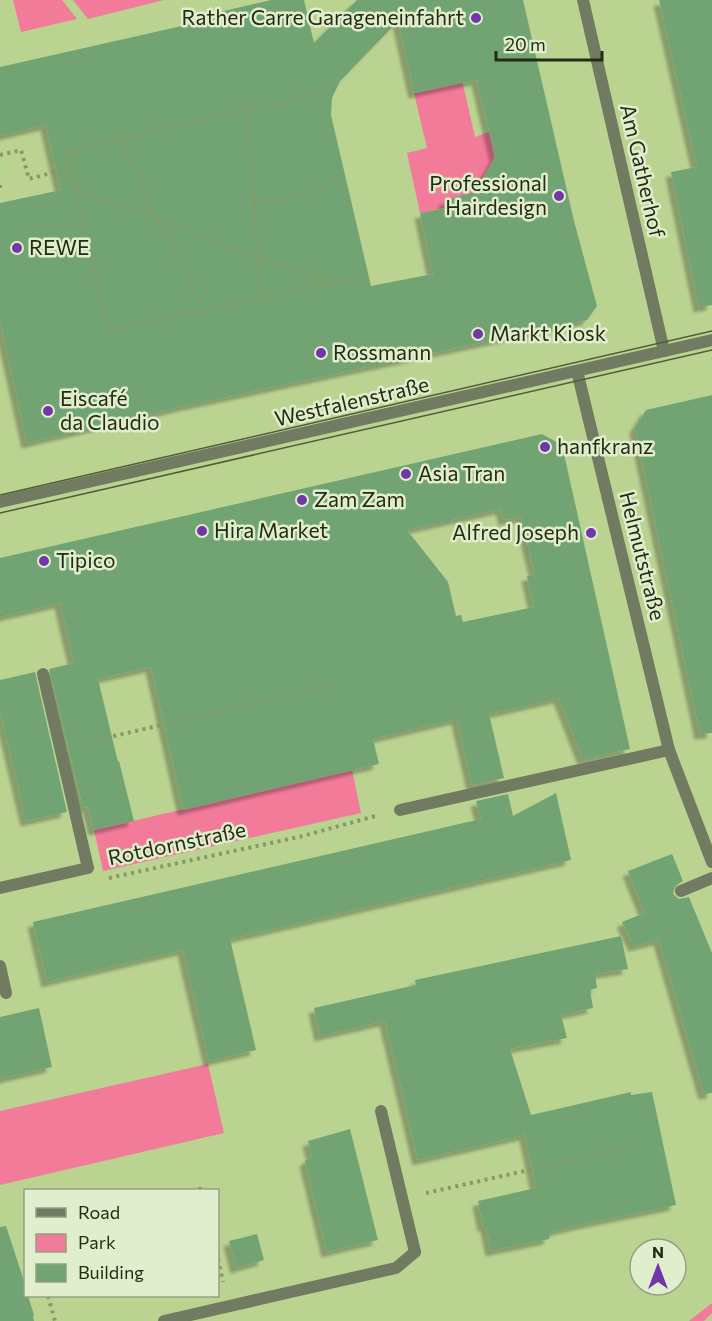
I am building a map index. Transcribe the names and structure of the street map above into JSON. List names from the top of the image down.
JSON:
{
  "streets": {
    "street": [
      "Am Gatherhof",
      "Westfalenstraße",
      "Helmutstraße",
      "Rotdornstraße"
    ]
  },
  "crossings": [
    ["Am Gatherhof", "Westfalenstraße"],
    ["Westfalenstraße", "Helmutstraße"]
  ],
  "places": [
    "Rather Carre Garageneinfahrt",
    "Professional Hairdesign",
    "REWE",
    "Markt Kiosk",
    "Rossmann",
    "Eiscafé da Claudio",
    "hanfkranz",
    "Asia Tran",
    "Zam Zam",
    "Hira Market",
    "Alfred Joseph",
    "Tipico"
  ],
  "legend": ["Road", "Park", "Building"],
  "scale_bar": "20 m",
  "north": "top"
}
